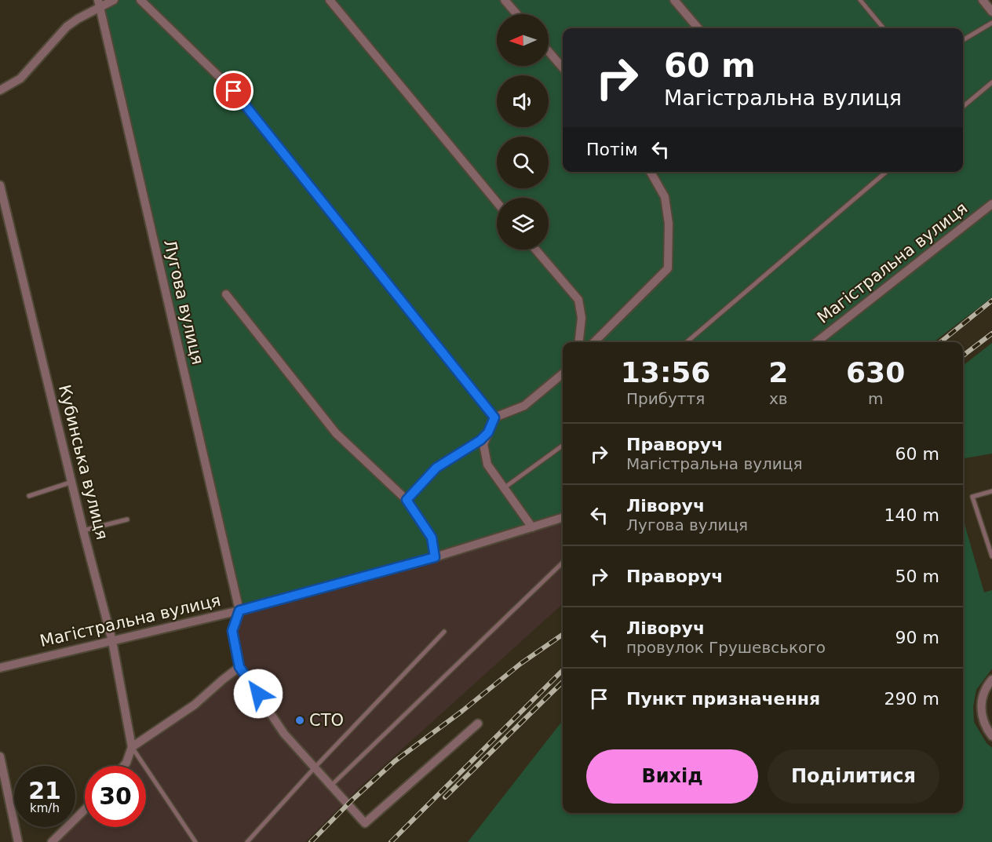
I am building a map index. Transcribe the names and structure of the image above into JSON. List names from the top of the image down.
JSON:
{
  "streets": {
    "street": ["Магістральна вулиця", "Лугова вулиця", "Кубинська вулиця"]
  },
  "crossings": [
    ["Магістральна вулиця", "Лугова вулиця"],
    ["Магістральна вулиця", "Кубинська вулиця"]
  ],
  "places": ["СТО"],
  "north": "left",
  "page": {
    "turn": ["60 m", "Магістральна вулиця"],
    "then": "Потім",
    "eta": [
      "13:56",
      "Прибуття",
      "2",
      "хв",
      "630",
      "m"
    ],
    "list": [
      {
        "name": "Праворуч",
        "note": "Магістральна вулиця",
        "value": "60 m"
      },
      {
        "name": "Ліворуч",
        "note": "Лугова вулиця",
        "value": "140 m"
      },
      {
        "name": "Праворуч",
        "value": "50 m"
      },
      {
        "name": "Ліворуч",
        "note": "провулок Грушевського",
        "value": "90 m"
      },
      {
        "name": "Пункт призначення",
        "value": "290 m"
      }
    ],
    "buttons": ["Вихід", "Поділитися"],
    "speed": "21 km/h",
    "limit": "30"
  }
}
